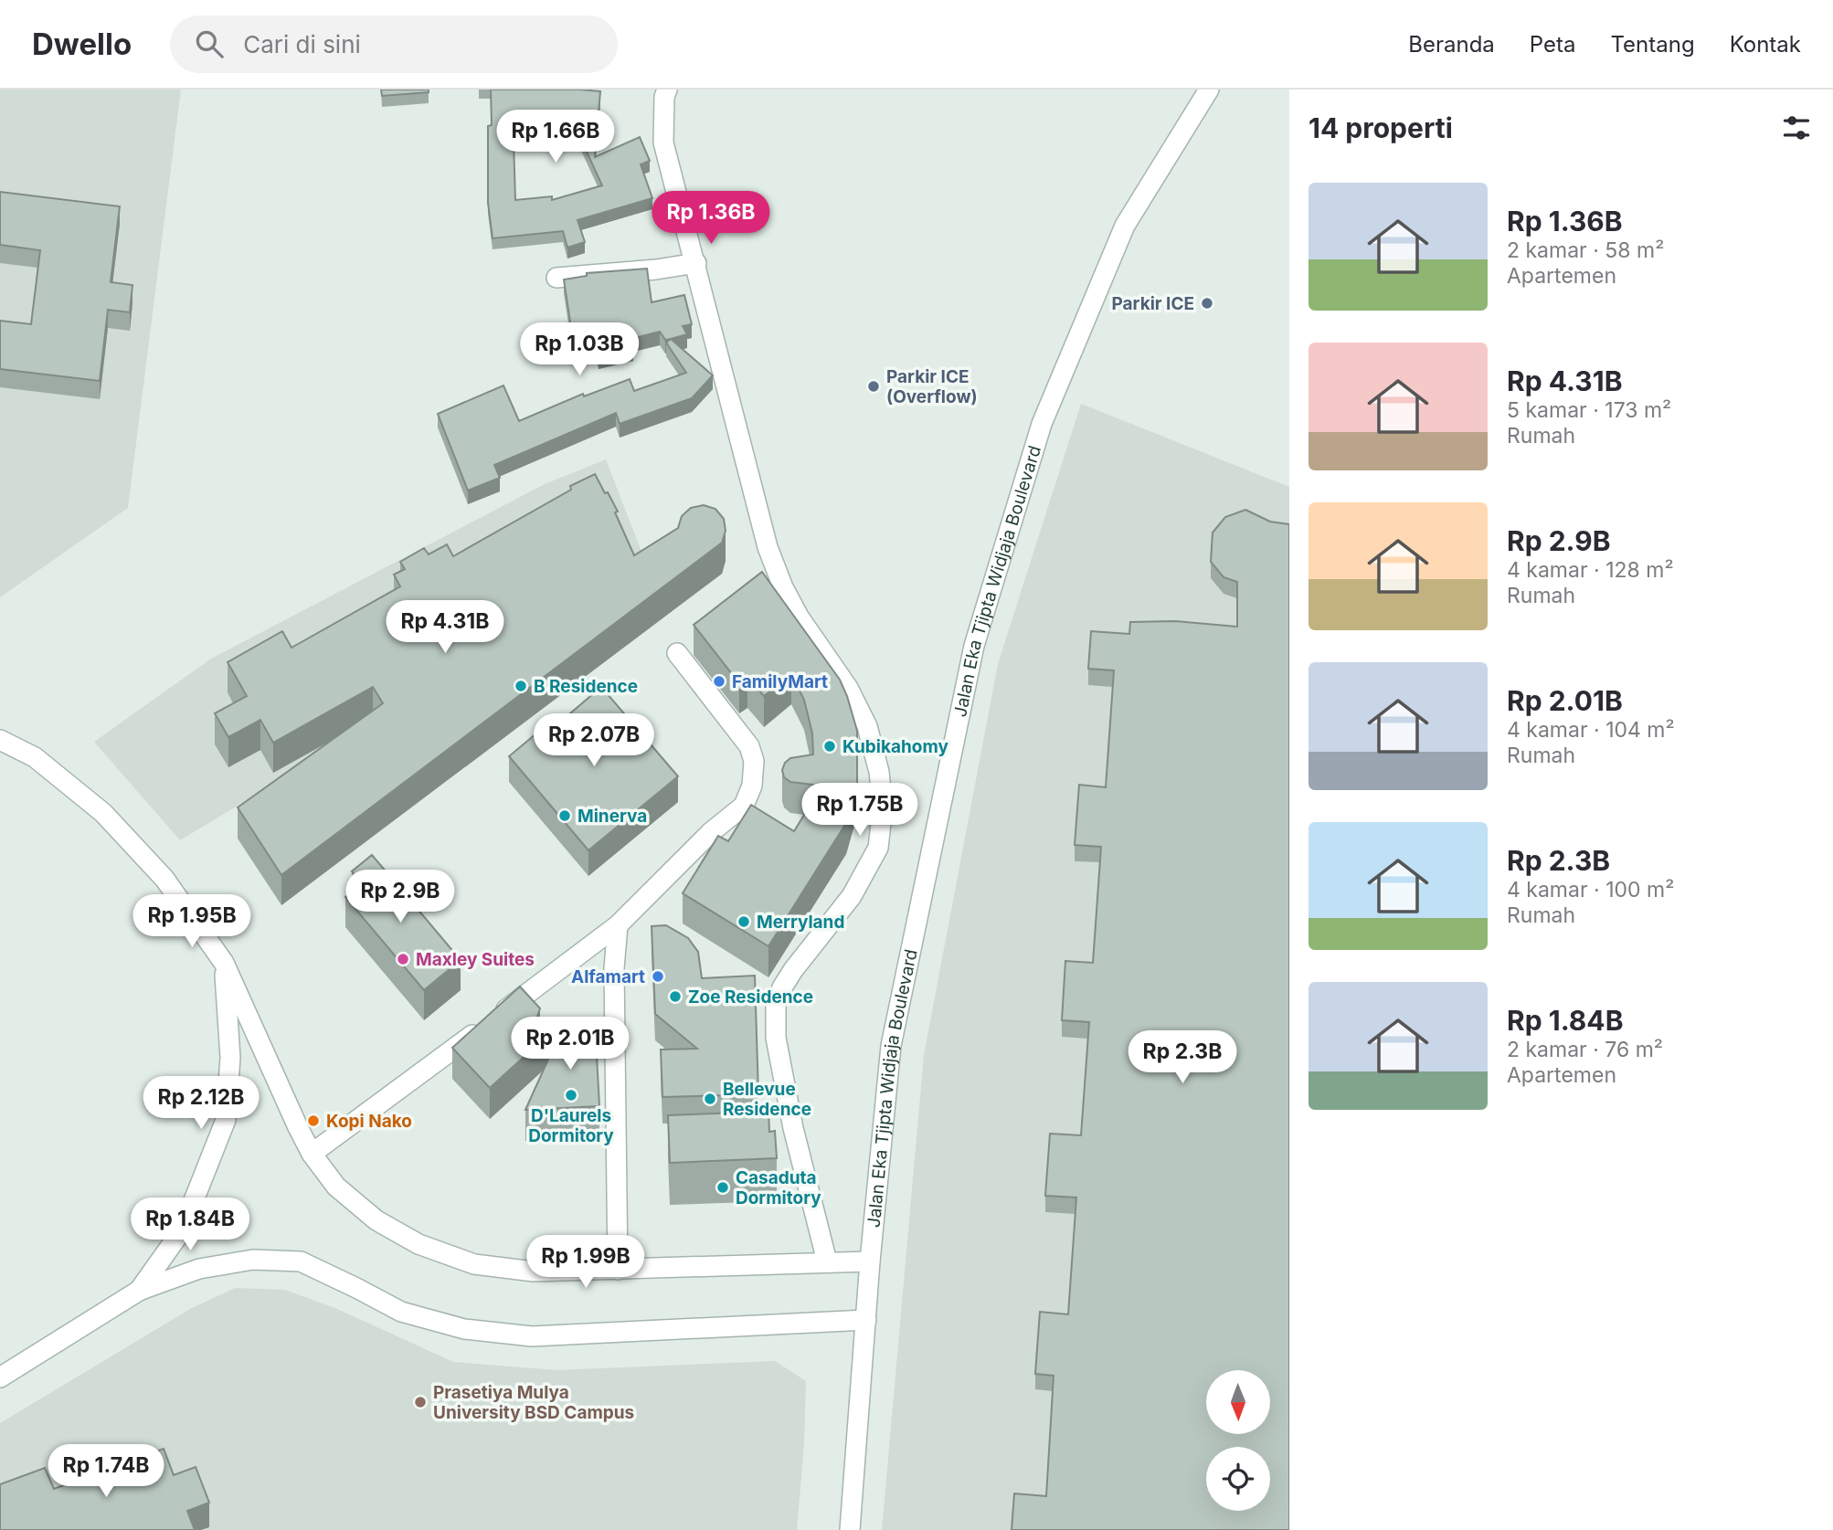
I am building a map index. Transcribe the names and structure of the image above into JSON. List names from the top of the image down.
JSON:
{
  "streets": {
    "street": ["Jalan Eka Tjipta Widjaja Boulevard"]
  },
  "places": [
    "Parkir ICE",
    "Parkir ICE (Overflow)",
    "FamilyMart",
    "B Residence",
    "Kubikahomy",
    "Minerva",
    "Merryland",
    "Maxley Suites",
    "Alfamart",
    "Zoe Residence",
    "D'Laurels Dormitory",
    "Bellevue Residence",
    "Kopi Nako",
    "Casaduta Dormitory",
    "Prasetiya Mulya University BSD Campus"
  ],
  "north": "bottom",
  "page": {
    "header": "Dwello",
    "search": "Cari di sini",
    "nav": [
      "Beranda",
      "Peta",
      "Tentang",
      "Kontak"
    ],
    "heading": "14 properti",
    "price": [
      "Rp 1.66B",
      "Rp 1.36B",
      "Rp 1.03B",
      "Rp 4.31B",
      "Rp 2.07B",
      "Rp 1.75B",
      "Rp 2.9B",
      "Rp 1.95B",
      "Rp 2.01B",
      "Rp 2.3B",
      "Rp 2.12B",
      "Rp 1.84B",
      "Rp 1.99B",
      "Rp 1.74B"
    ],
    "list": [
      {
        "name": "Rp 1.36B",
        "note": "2 kamar · 58 m² · Apartemen"
      },
      {
        "name": "Rp 4.31B",
        "note": "5 kamar · 173 m² · Rumah"
      },
      {
        "name": "Rp 2.9B",
        "note": "4 kamar · 128 m² · Rumah"
      },
      {
        "name": "Rp 2.01B",
        "note": "4 kamar · 104 m² · Rumah"
      },
      {
        "name": "Rp 2.3B",
        "note": "4 kamar · 100 m² · Rumah"
      },
      {
        "name": "Rp 1.84B",
        "note": "2 kamar · 76 m² · Apartemen"
      }
    ]
  }
}
